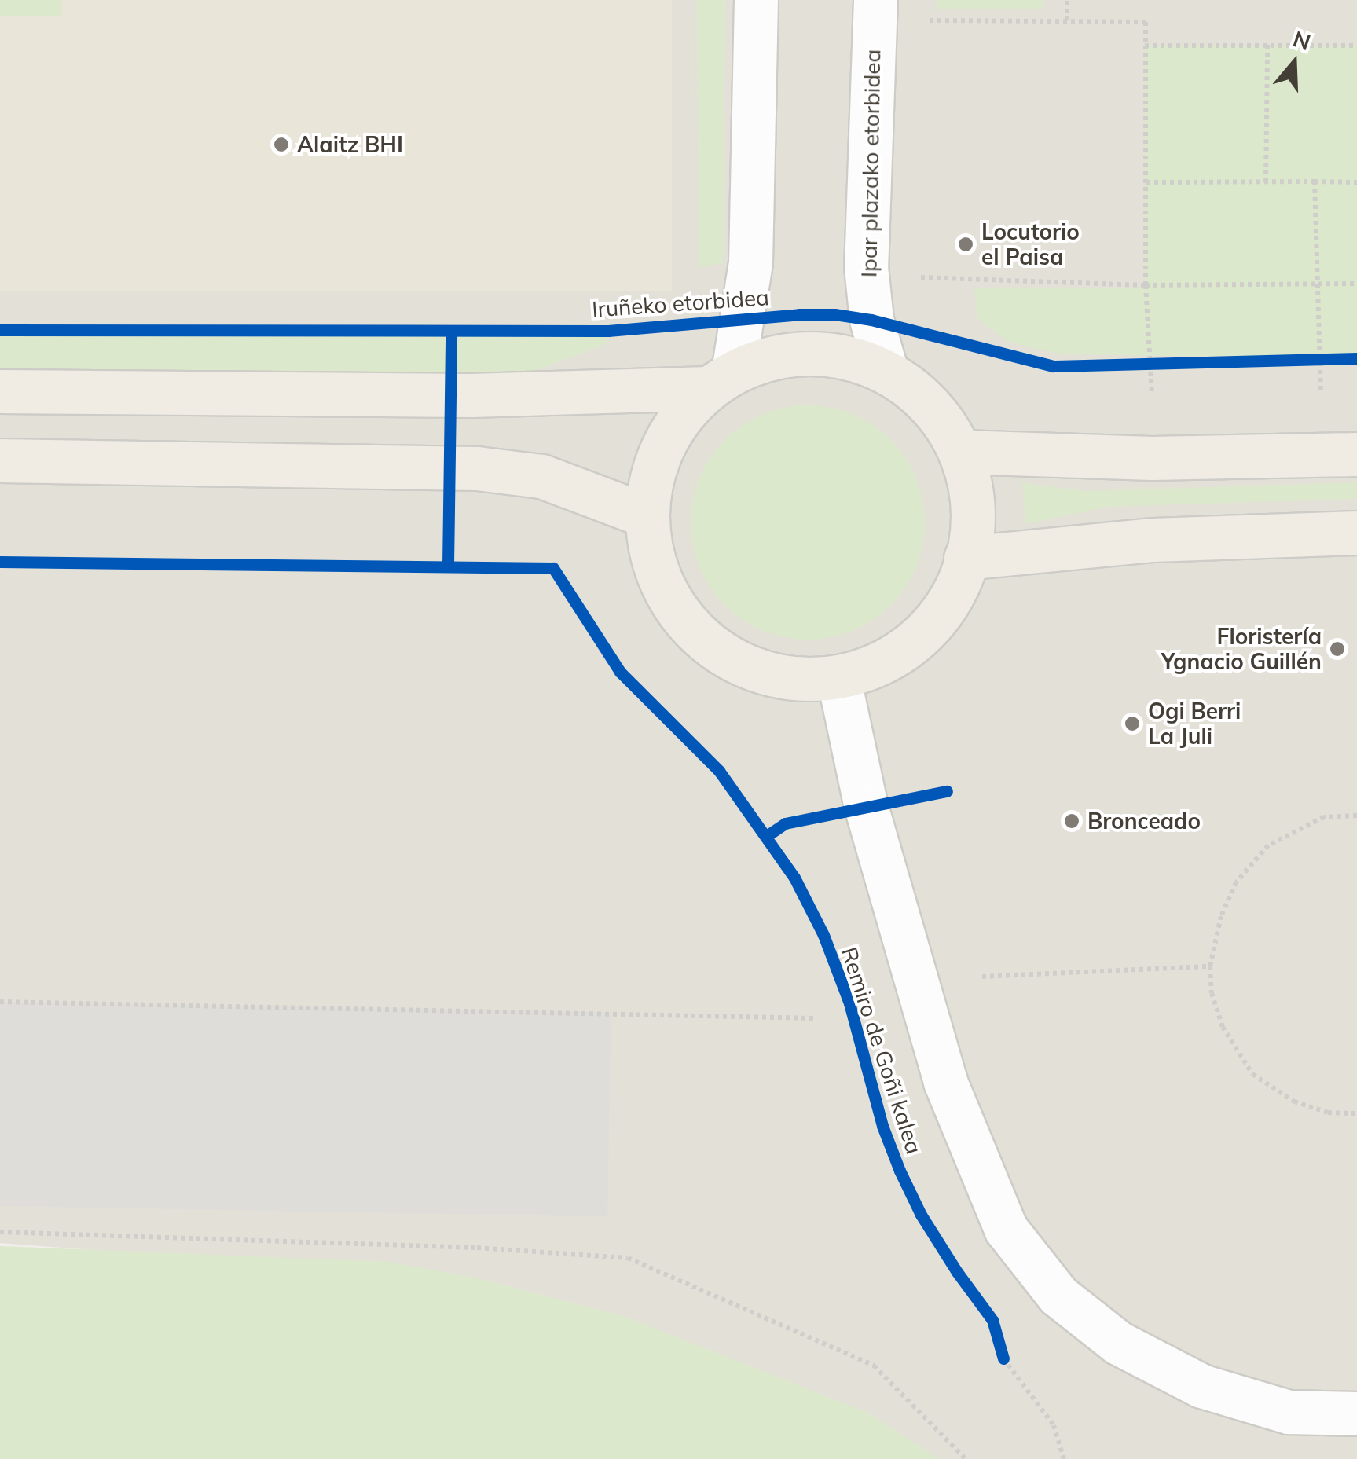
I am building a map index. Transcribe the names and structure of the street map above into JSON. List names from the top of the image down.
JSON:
{
  "streets": {
    "street": ["Ipar plazako etorbidea"],
    "cycle path": ["Iruñeko etorbidea", "Remiro de Goñi kalea"]
  },
  "places": [
    "Alaitz BHI",
    "Locutorio el Paisa",
    "Floristería Ygnacio Guillén",
    "Ogi Berri La Juli",
    "Bronceado"
  ],
  "north": "top"
}
